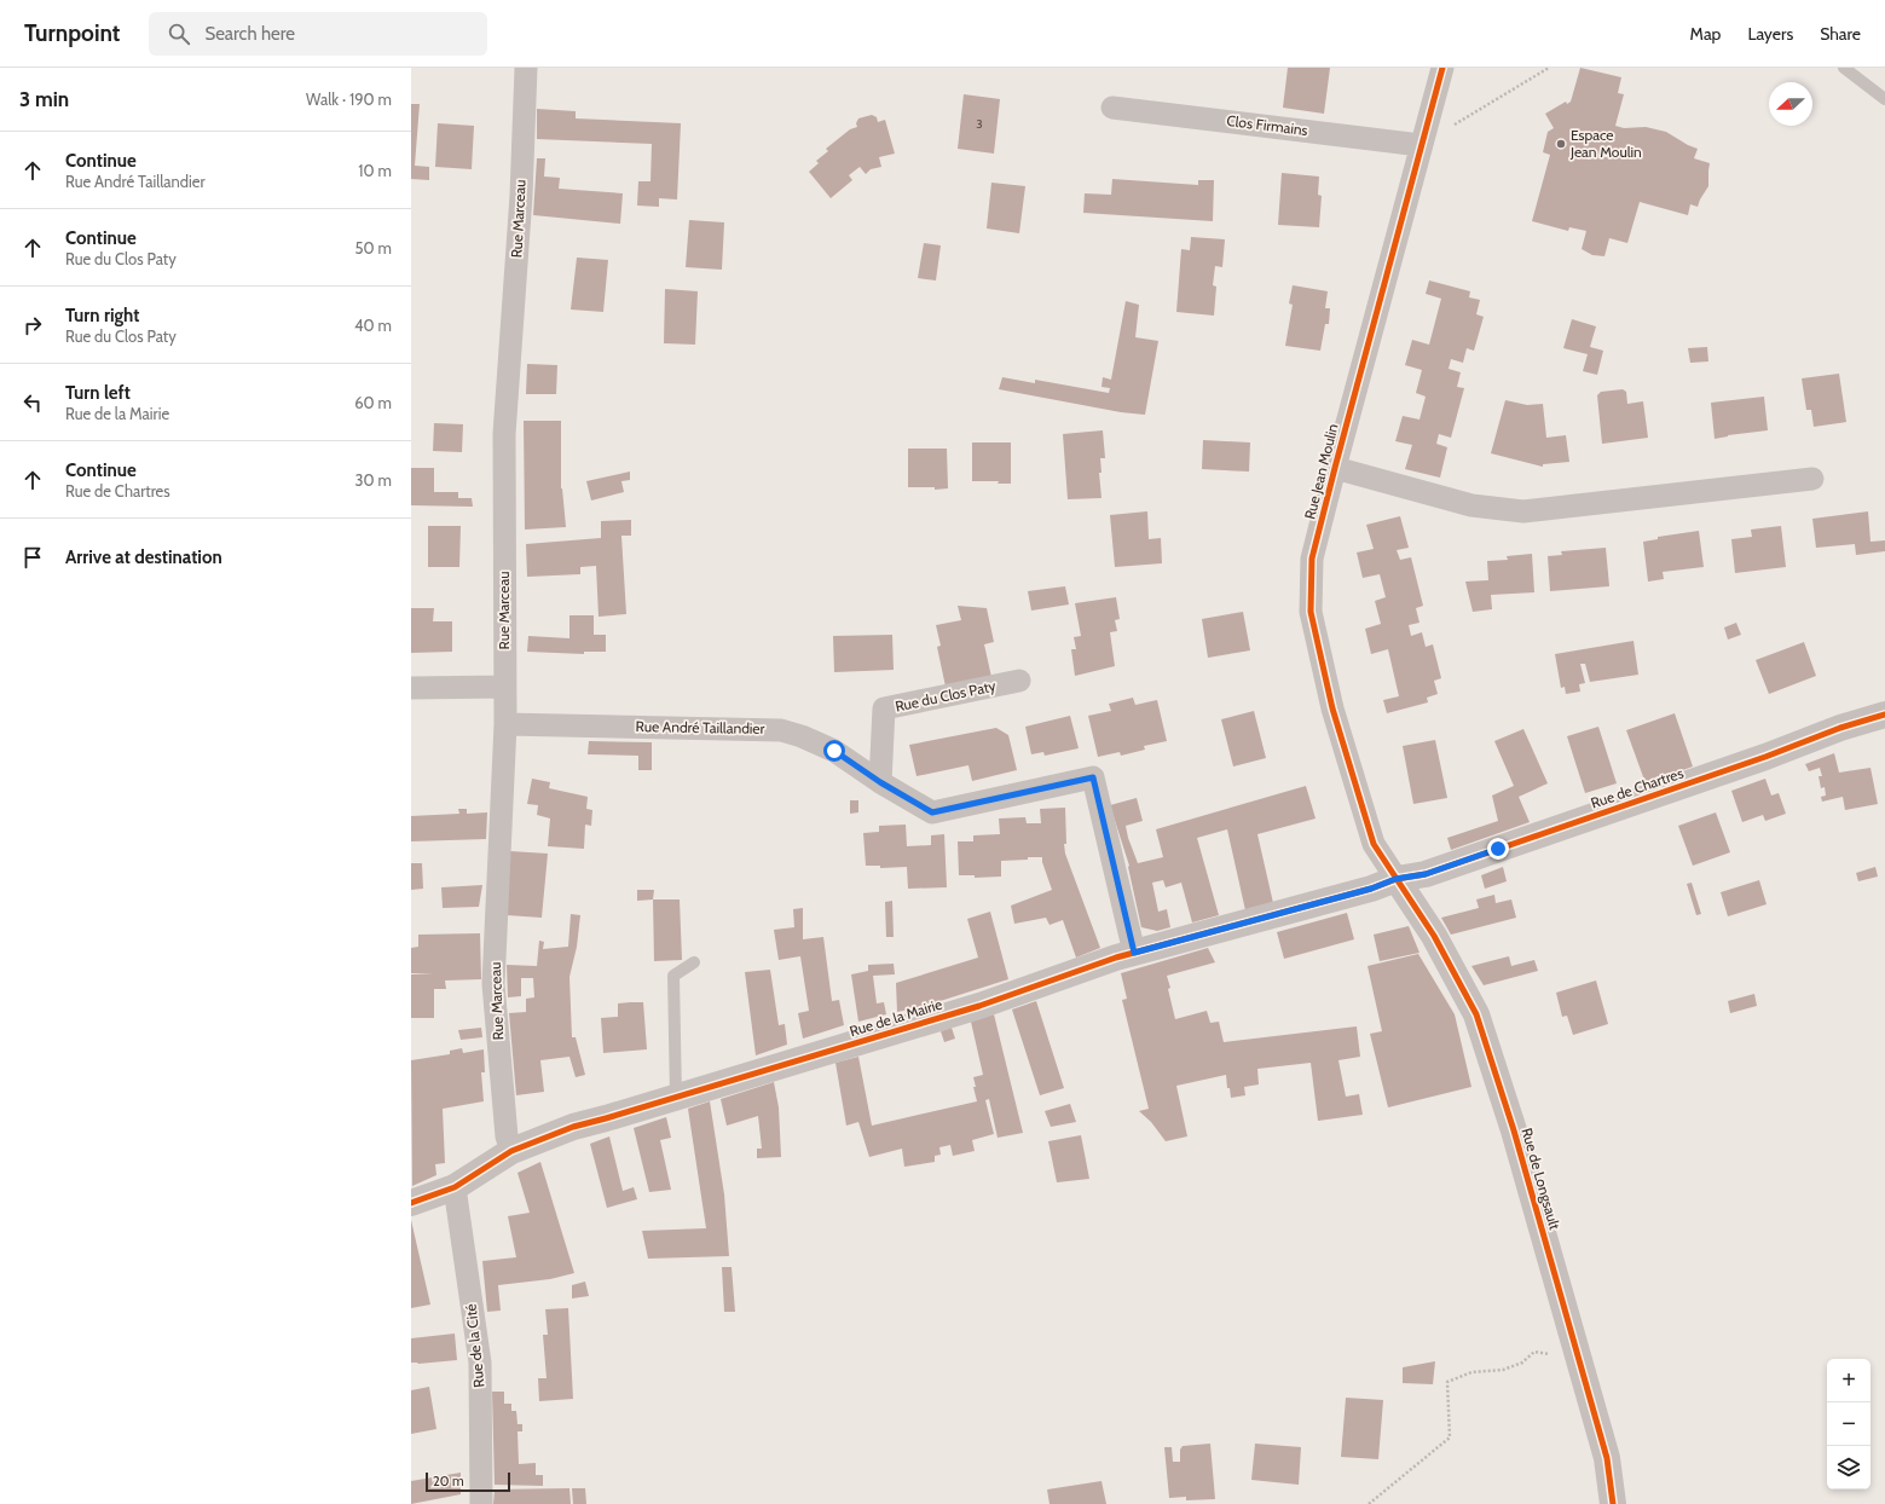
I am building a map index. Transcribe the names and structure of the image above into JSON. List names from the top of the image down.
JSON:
{
  "streets": {
    "street": [
      "Clos Firmains",
      "Rue Marceau",
      "Rue Jean Moulin",
      "Rue du Clos Paty",
      "Rue André Taillandier",
      "Rue de Chartres",
      "Rue de la Mairie",
      "Rue de Longsault",
      "Rue de la Cité"
    ]
  },
  "crossings": [
    ["Clos Firmains", "Rue Jean Moulin"],
    ["Rue Marceau", "Rue André Taillandier"],
    ["Rue Marceau", "Rue de la Mairie"],
    ["Rue Jean Moulin", "Rue de Chartres"],
    ["Rue Jean Moulin", "Rue de la Mairie"],
    ["Rue Jean Moulin", "Rue de Longsault"],
    ["Rue du Clos Paty", "Rue André Taillandier"],
    ["Rue de Chartres", "Rue de la Mairie"],
    ["Rue de Chartres", "Rue de Longsault"],
    ["Rue de la Mairie", "Rue de Longsault"],
    ["Rue de la Mairie", "Rue de la Cité"]
  ],
  "places": ["Espace Jean Moulin"],
  "house_numbers": ["3"],
  "scale_bar": "20 m",
  "north": "left",
  "page": {
    "header": "Turnpoint",
    "search": "Search here",
    "nav": ["Map", "Layers", "Share"],
    "heading": ["3 min", "Walk · 190 m"],
    "list": [
      ["Continue", "Rue André Taillandier", "10 m"],
      ["Continue", "Rue du Clos Paty", "50 m"],
      ["Turn right", "Rue du Clos Paty", "40 m"],
      ["Turn left", "Rue de la Mairie", "60 m"],
      ["Continue", "Rue de Chartres", "30 m"],
      "Arrive at destination"
    ],
    "map_buttons": ["+", "−"],
    "scale": "20 m"
  }
}
